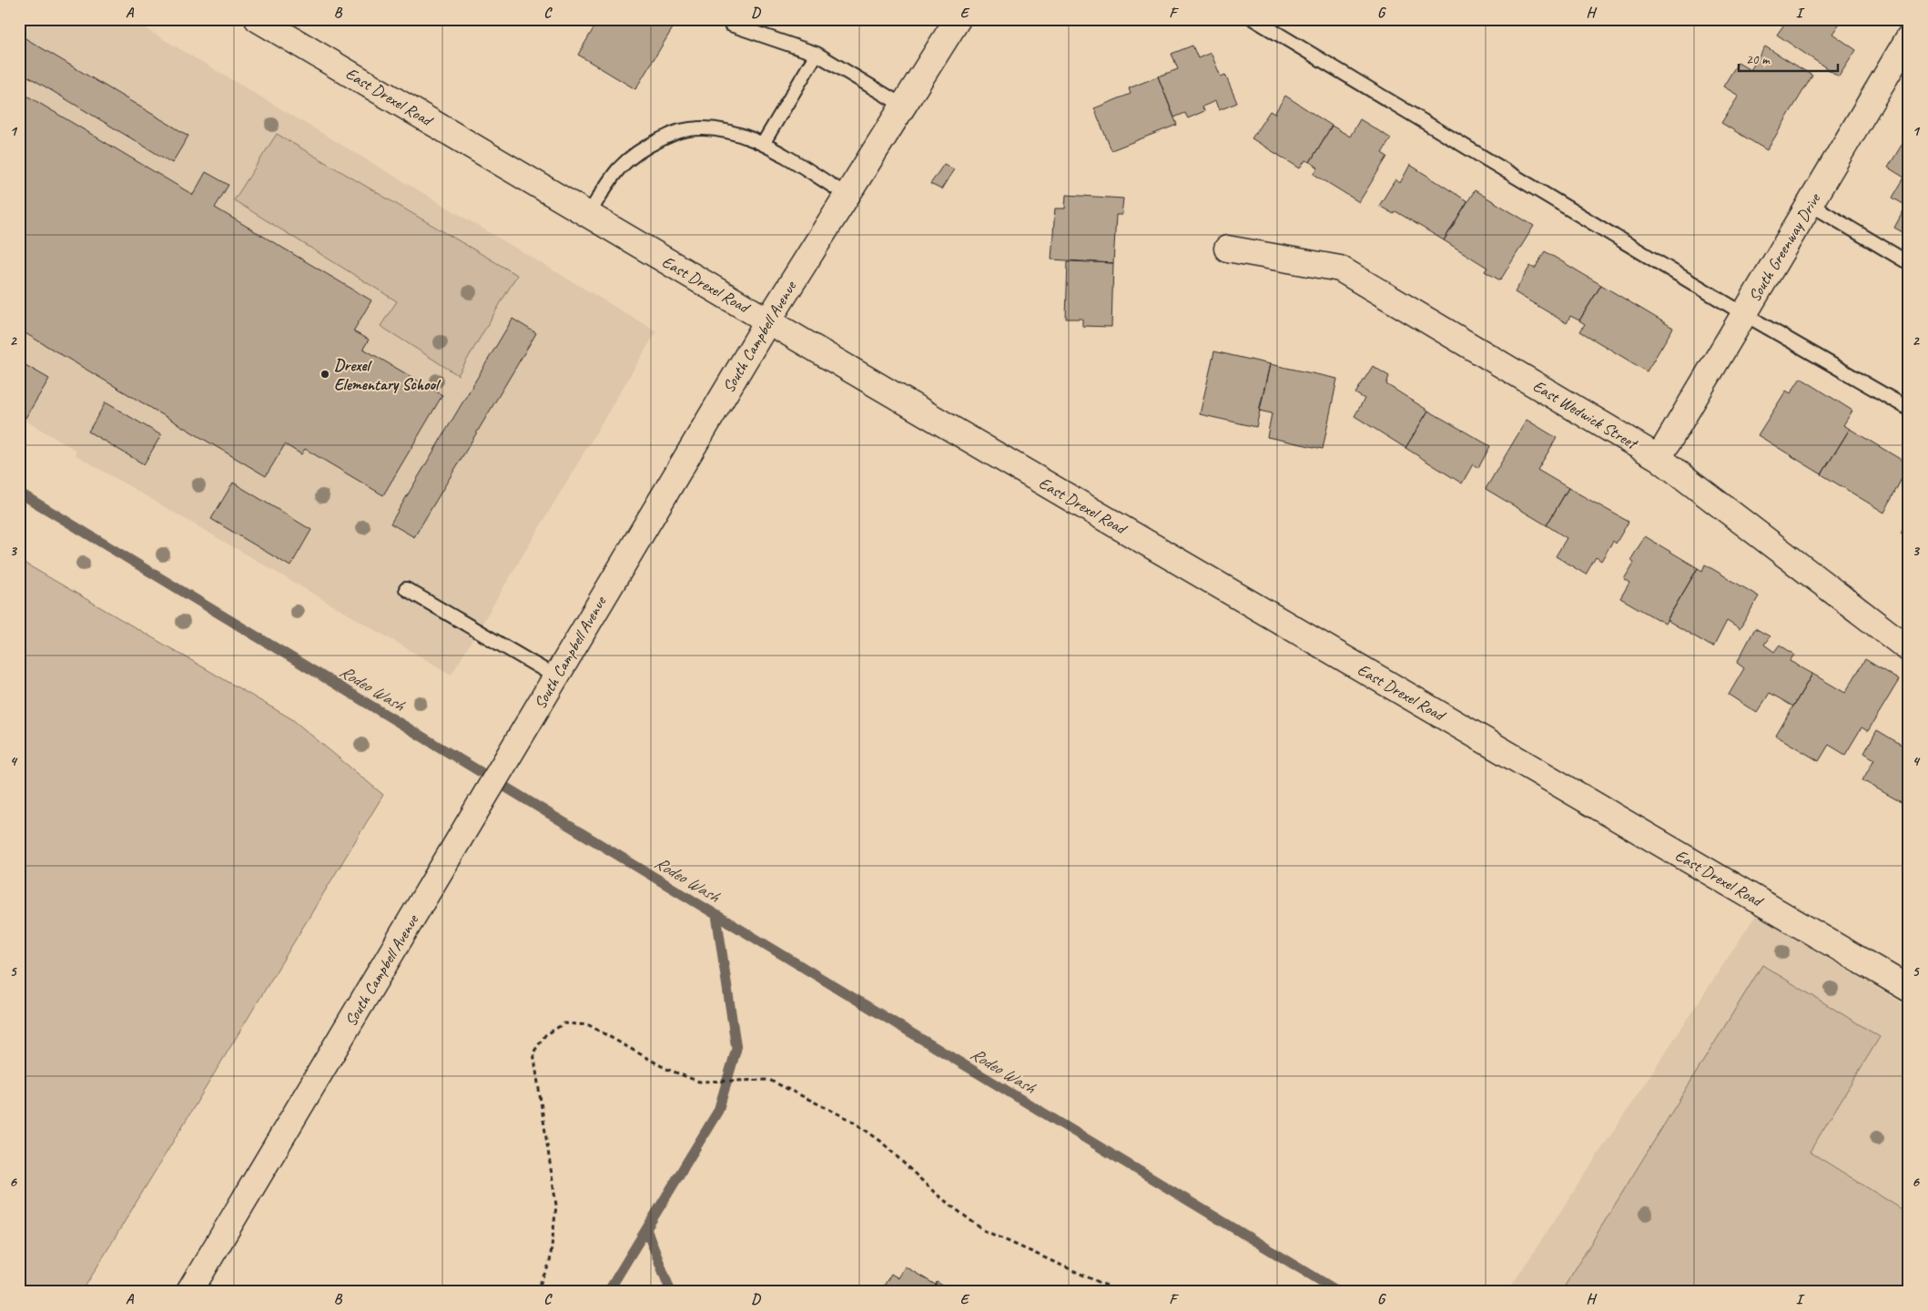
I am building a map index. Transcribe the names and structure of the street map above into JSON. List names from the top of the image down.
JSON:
{
  "streets": {
    "street": [
      "East Drexel Road",
      "South Greenway Drive",
      "South Campbell Avenue",
      "East Wedwick Street"
    ]
  },
  "crossings": [
    ["East Drexel Road", "South Campbell Avenue"],
    ["South Greenway Drive", "East Wedwick Street"]
  ],
  "water": ["Rodeo Wash"],
  "places": ["Drexel Elementary School"],
  "scale_bar": "20 m",
  "grid": {
    "columns": [
      "A",
      "B",
      "C",
      "D",
      "E",
      "F",
      "G",
      "H",
      "I"
    ],
    "rows": [
      "1",
      "2",
      "3",
      "4",
      "5",
      "6"
    ]
  }
}
